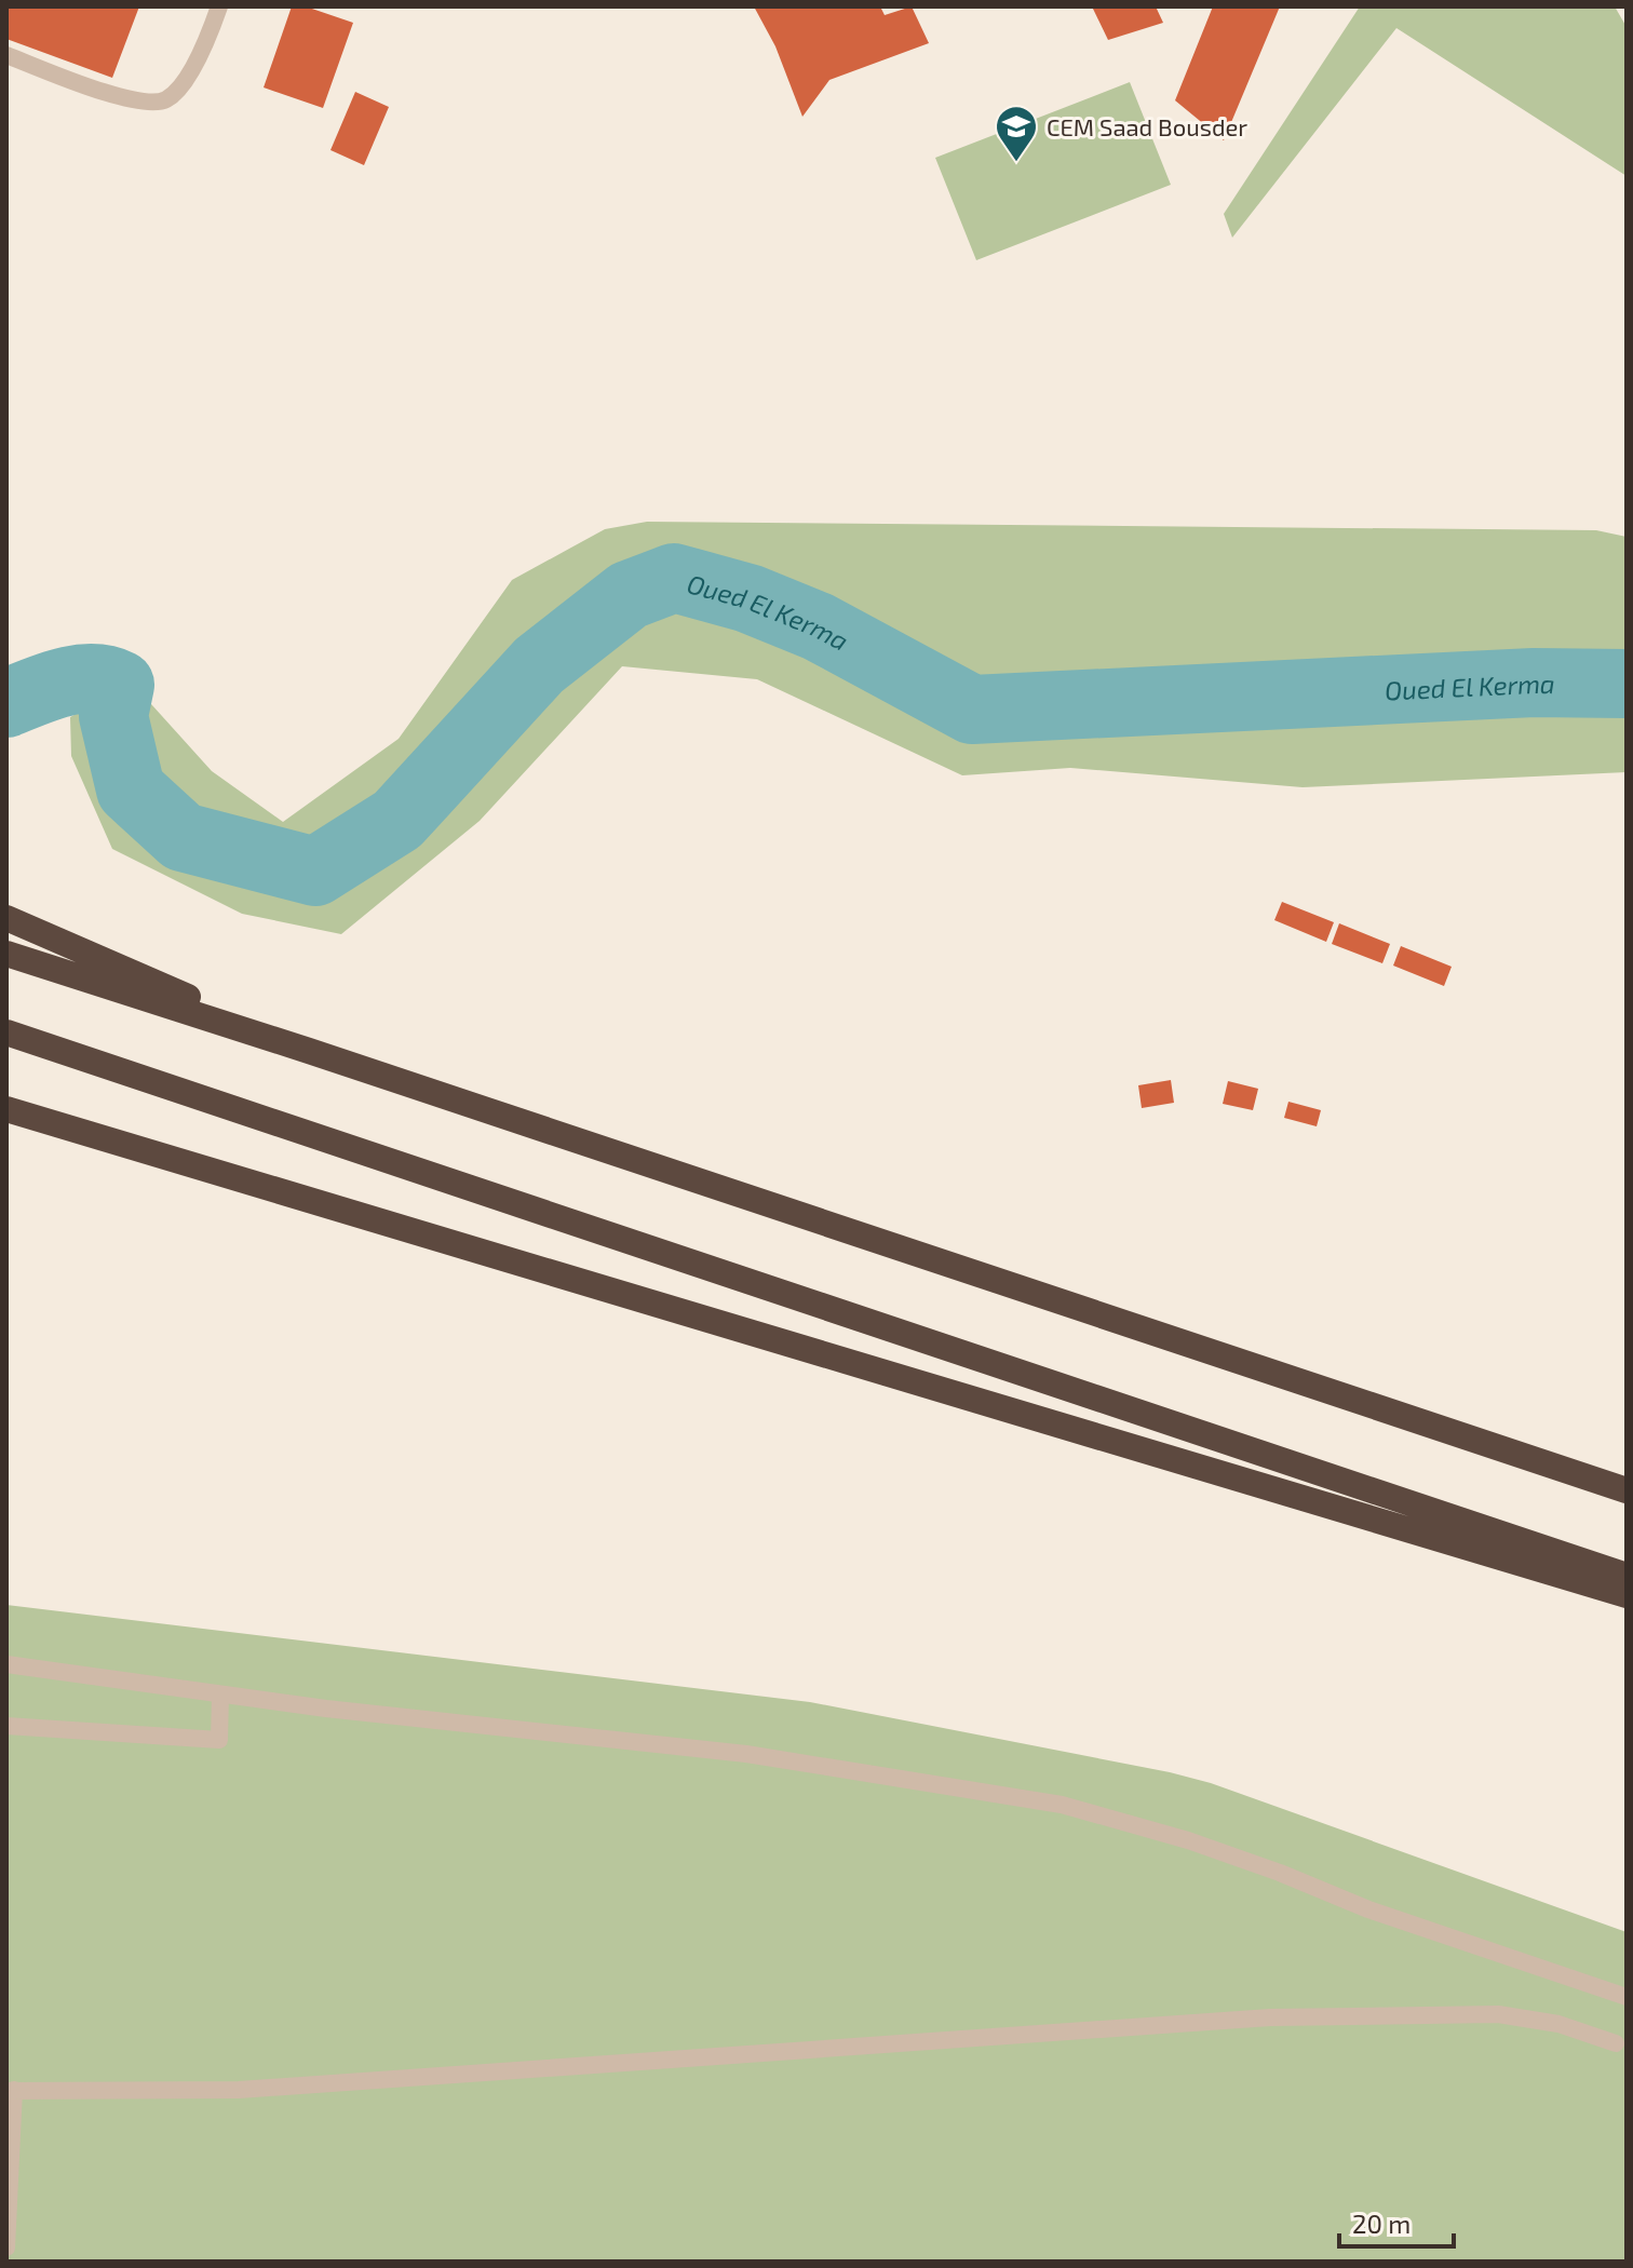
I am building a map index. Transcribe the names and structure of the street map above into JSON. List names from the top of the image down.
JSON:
{
  "water": ["Oued El Kerma"],
  "places": {
    "school or university": ["CEM Saad Bousder"]
  },
  "scale_bar": "20 m"
}
